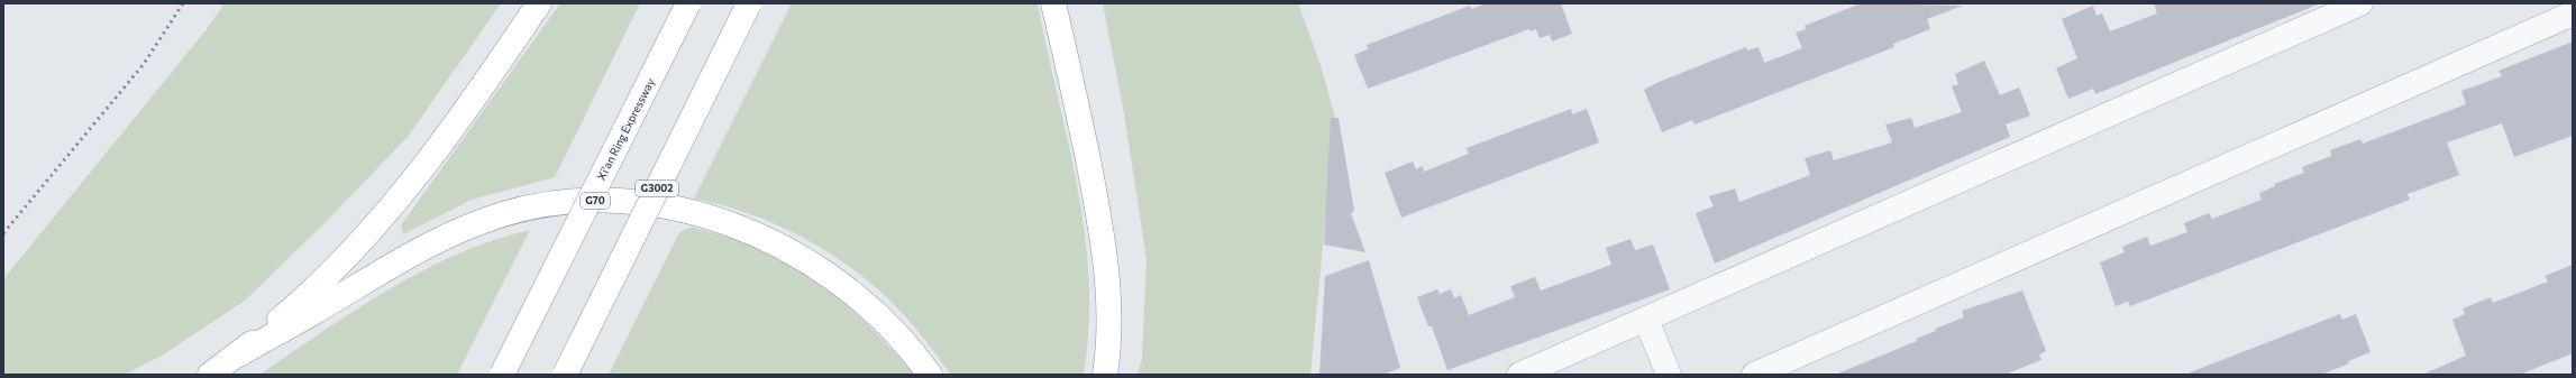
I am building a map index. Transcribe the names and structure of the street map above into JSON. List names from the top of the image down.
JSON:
{
  "streets": {
    "highway": ["Xi'an Ring Expressway", "G3002", "G70"]
  }
}
